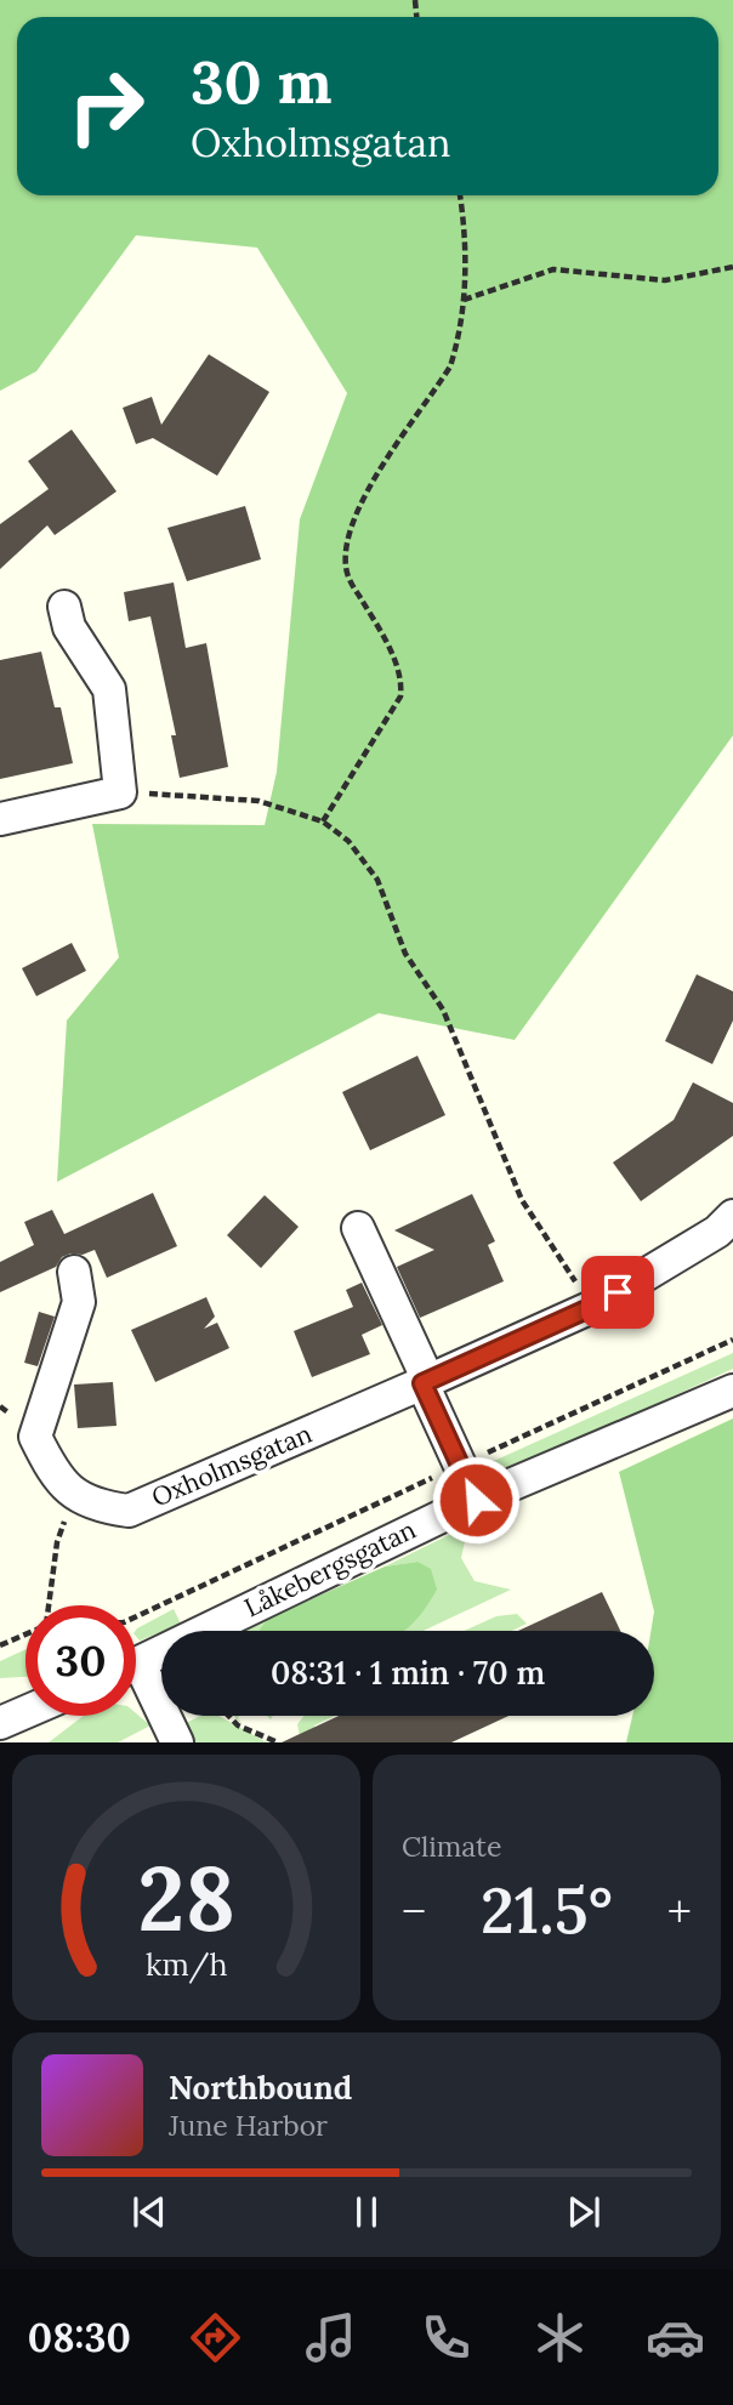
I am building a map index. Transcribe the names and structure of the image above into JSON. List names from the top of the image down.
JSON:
{
  "streets": {
    "street": ["Oxholmsgatan", "Låkebergsgatan"]
  },
  "page": {
    "turn": ["30 m", "Oxholmsgatan"],
    "limit": "30",
    "trip": "08:31 · 1 min · 70 m",
    "tile": "Climate",
    "heat": ["−", "21.5°", "+"],
    "song": ["Northbound", "June Harbor"],
    "tabs": "08:30",
    "gauge": ["28", "km/h"]
  }
}
